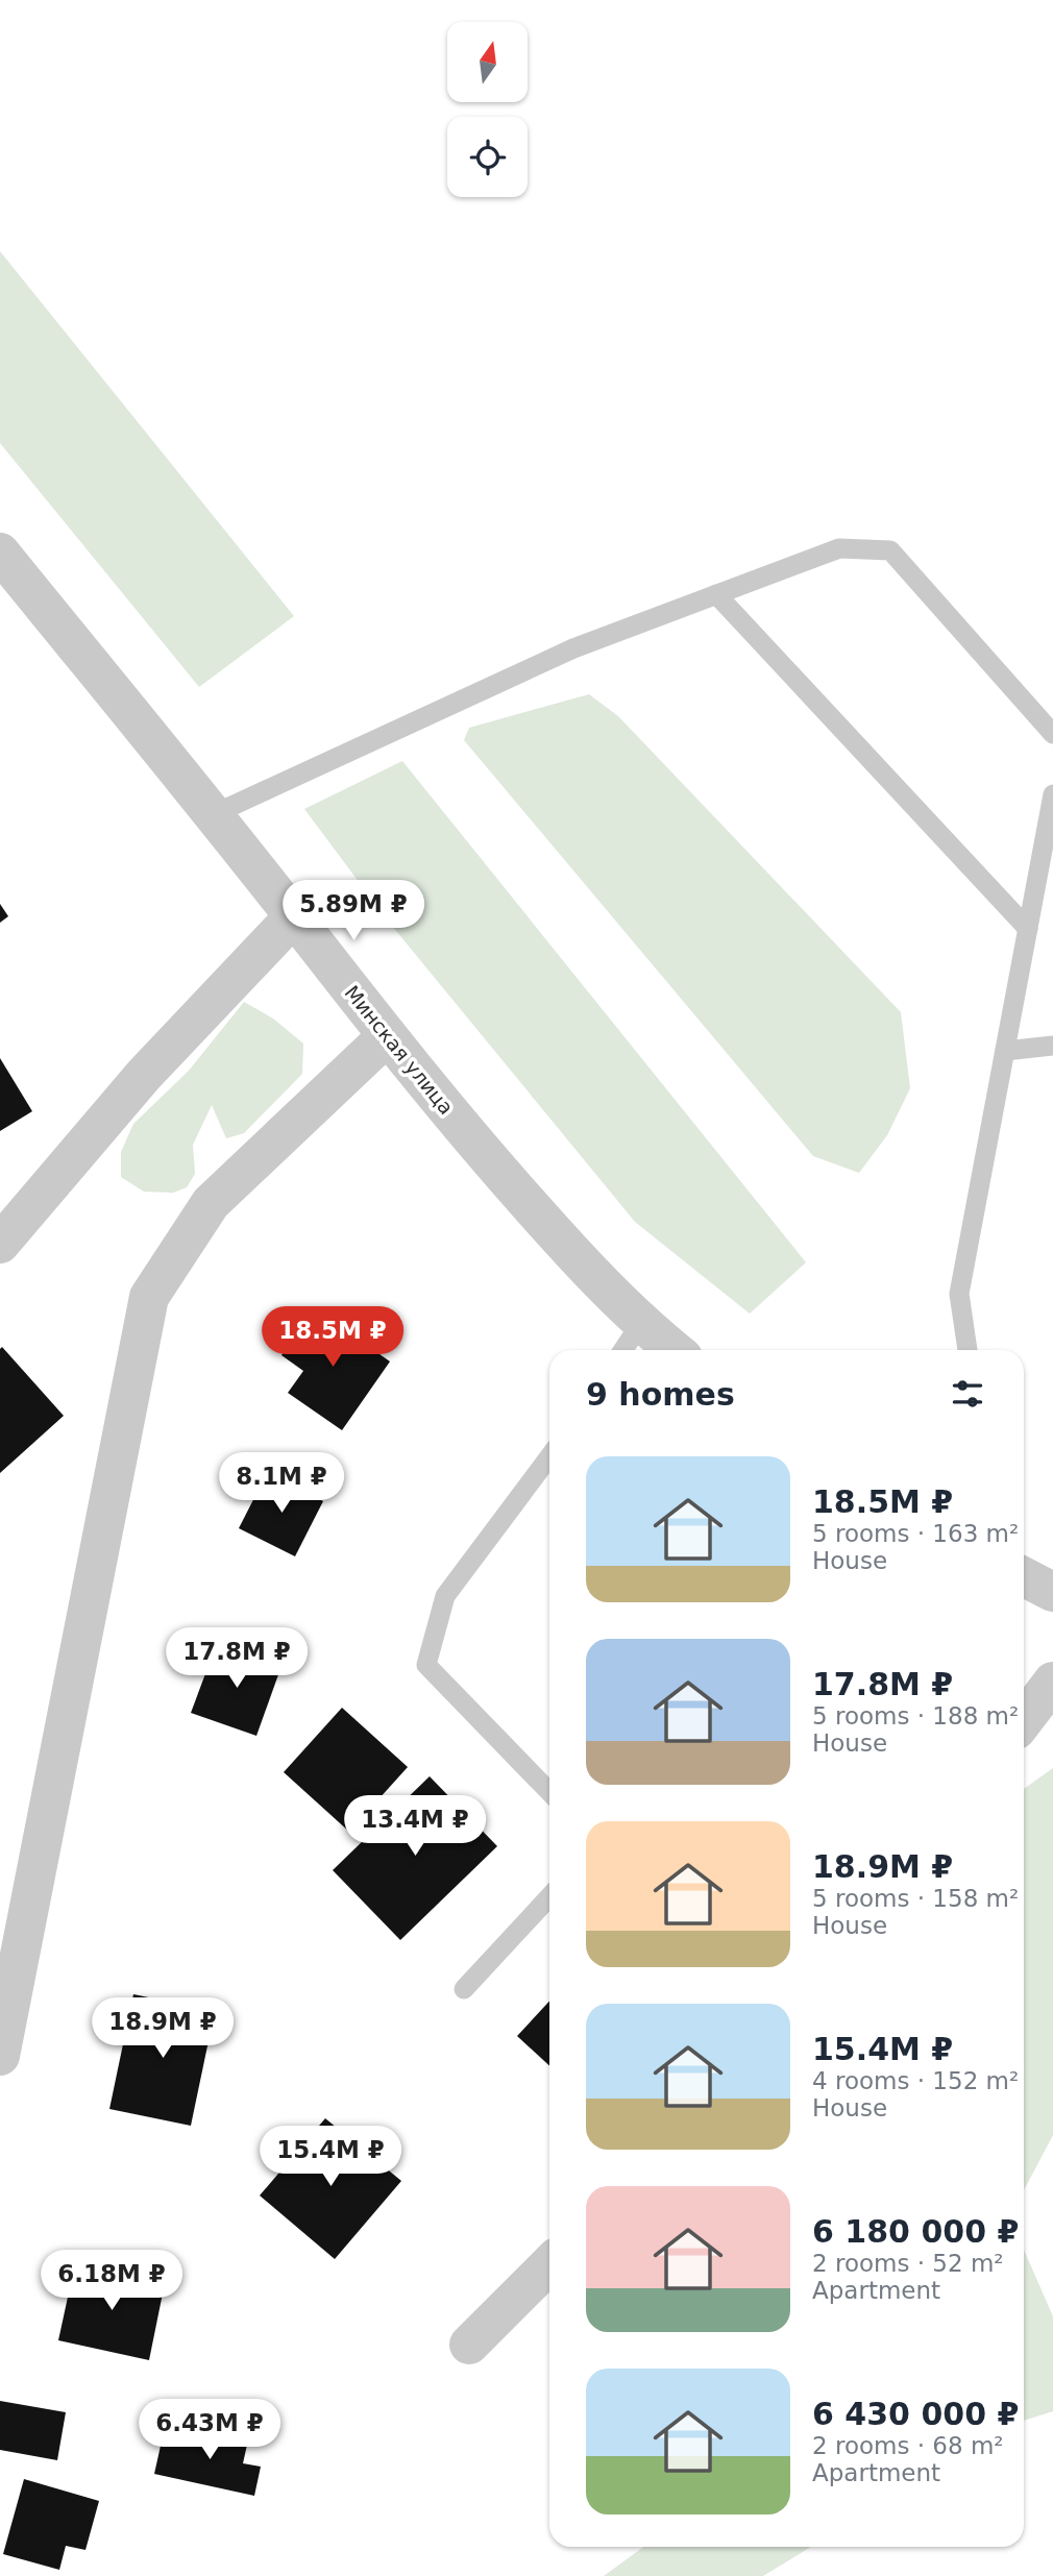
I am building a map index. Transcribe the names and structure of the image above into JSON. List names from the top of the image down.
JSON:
{
  "streets": {
    "street": ["Минская улица"]
  },
  "north": "top",
  "page": {
    "price": [
      "5.89M ₽",
      "18.5M ₽",
      "8.1M ₽",
      "17.8M ₽",
      "13.4M ₽",
      "18.9M ₽",
      "15.4M ₽",
      "6.18M ₽",
      "6.43M ₽"
    ],
    "heading": "9 homes",
    "list": [
      {
        "name": "18.5M ₽",
        "note": "5 rooms · 163 m² · House"
      },
      {
        "name": "17.8M ₽",
        "note": "5 rooms · 188 m² · House"
      },
      {
        "name": "18.9M ₽",
        "note": "5 rooms · 158 m² · House"
      },
      {
        "name": "15.4M ₽",
        "note": "4 rooms · 152 m² · House"
      },
      {
        "name": "6 180 000 ₽",
        "note": "2 rooms · 52 m² · Apartment"
      },
      {
        "name": "6 430 000 ₽",
        "note": "2 rooms · 68 m² · Apartment"
      }
    ]
  }
}
